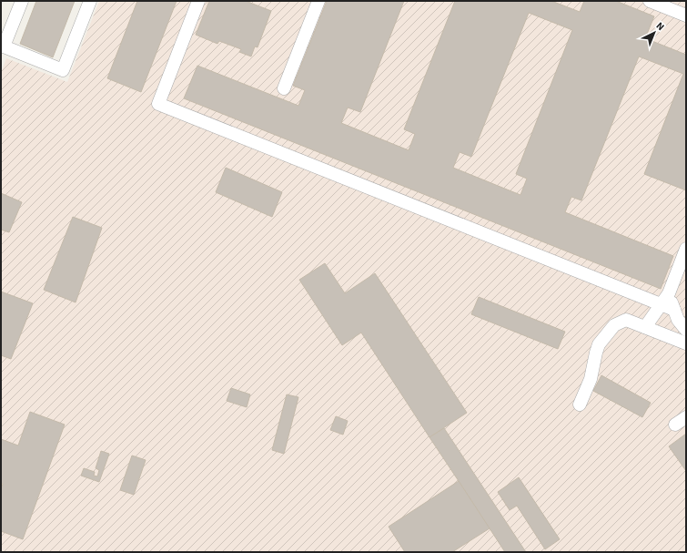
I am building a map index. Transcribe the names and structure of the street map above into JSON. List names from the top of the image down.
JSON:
{
  "north": "top right"
}
